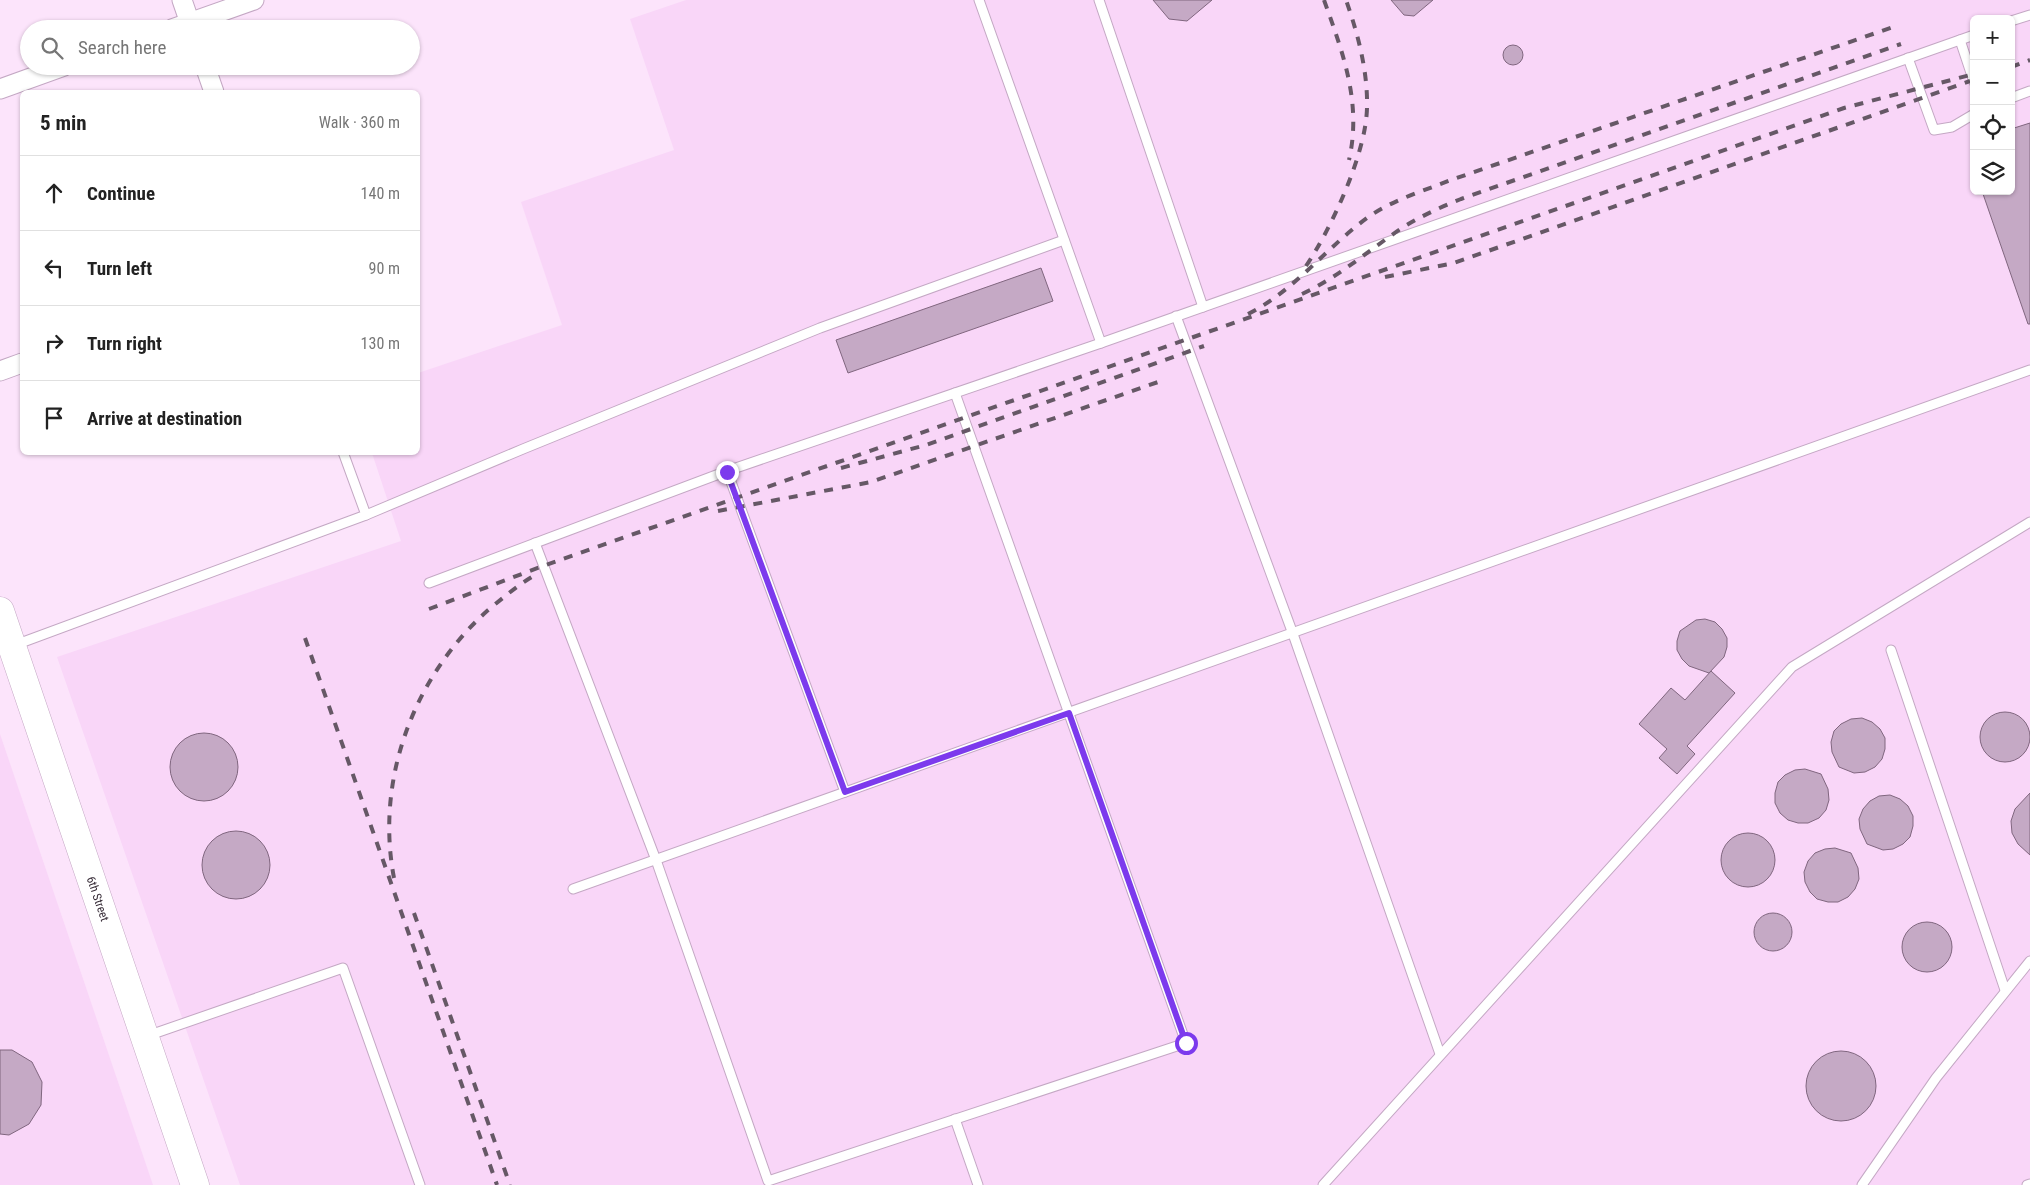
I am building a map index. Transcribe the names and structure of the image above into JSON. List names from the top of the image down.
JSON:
{
  "streets": {
    "main road": ["6th Street"]
  },
  "page": {
    "map_buttons": ["+", "−"],
    "search": "Search here",
    "heading": ["5 min", "Walk · 360 m"],
    "list": [
      ["Continue", "140 m"],
      ["Turn left", "90 m"],
      ["Turn right", "130 m"],
      "Arrive at destination"
    ]
  }
}
